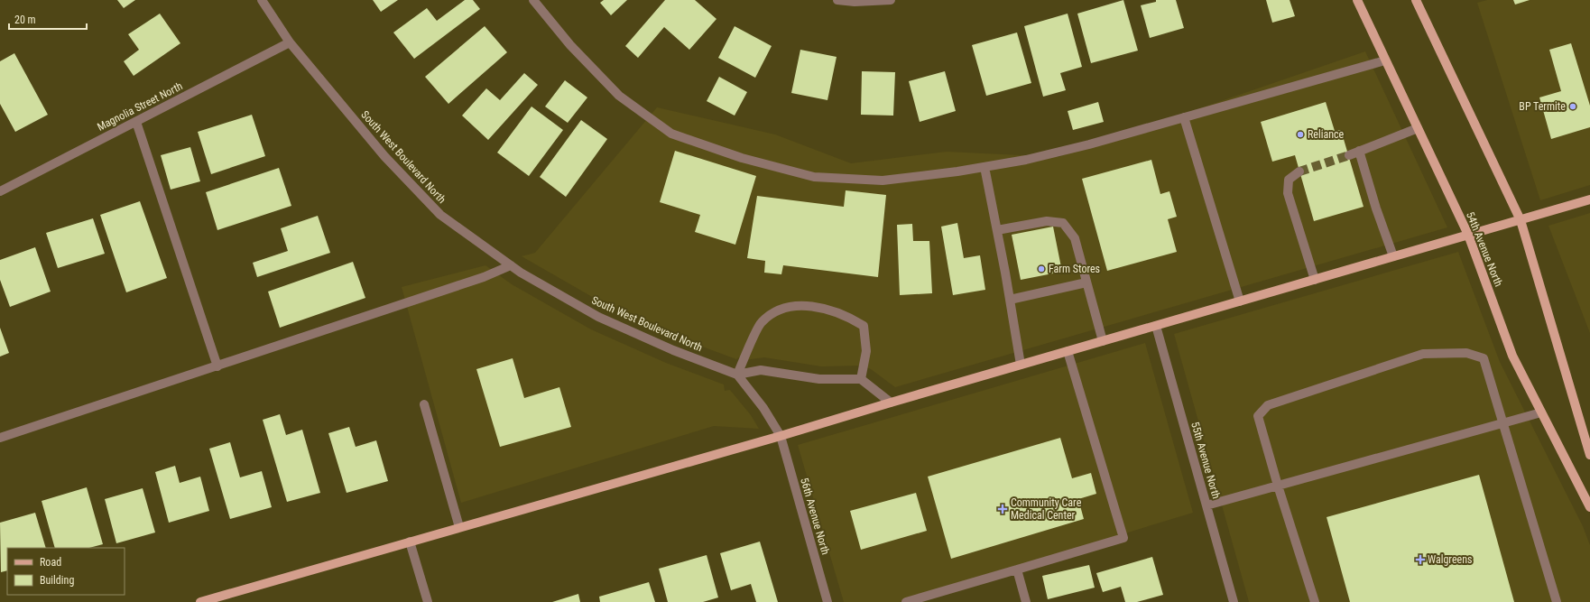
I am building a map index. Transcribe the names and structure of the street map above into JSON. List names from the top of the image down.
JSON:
{
  "streets": {
    "main road": ["54th Avenue North"],
    "street": [
      "Magnolia Street North",
      "South West Boulevard North",
      "55th Avenue North",
      "56th Avenue North"
    ]
  },
  "crossings": [
    ["Magnolia Street North", "South West Boulevard North"],
    ["South West Boulevard North", "56th Avenue North"]
  ],
  "places": {
    "other": ["BP Termite", "Reliance", "Farm Stores"],
    "health": ["Community Care Medical Center", "Walgreens"]
  },
  "legend": ["Road", "Building"],
  "scale_bar": "20 m"
}
